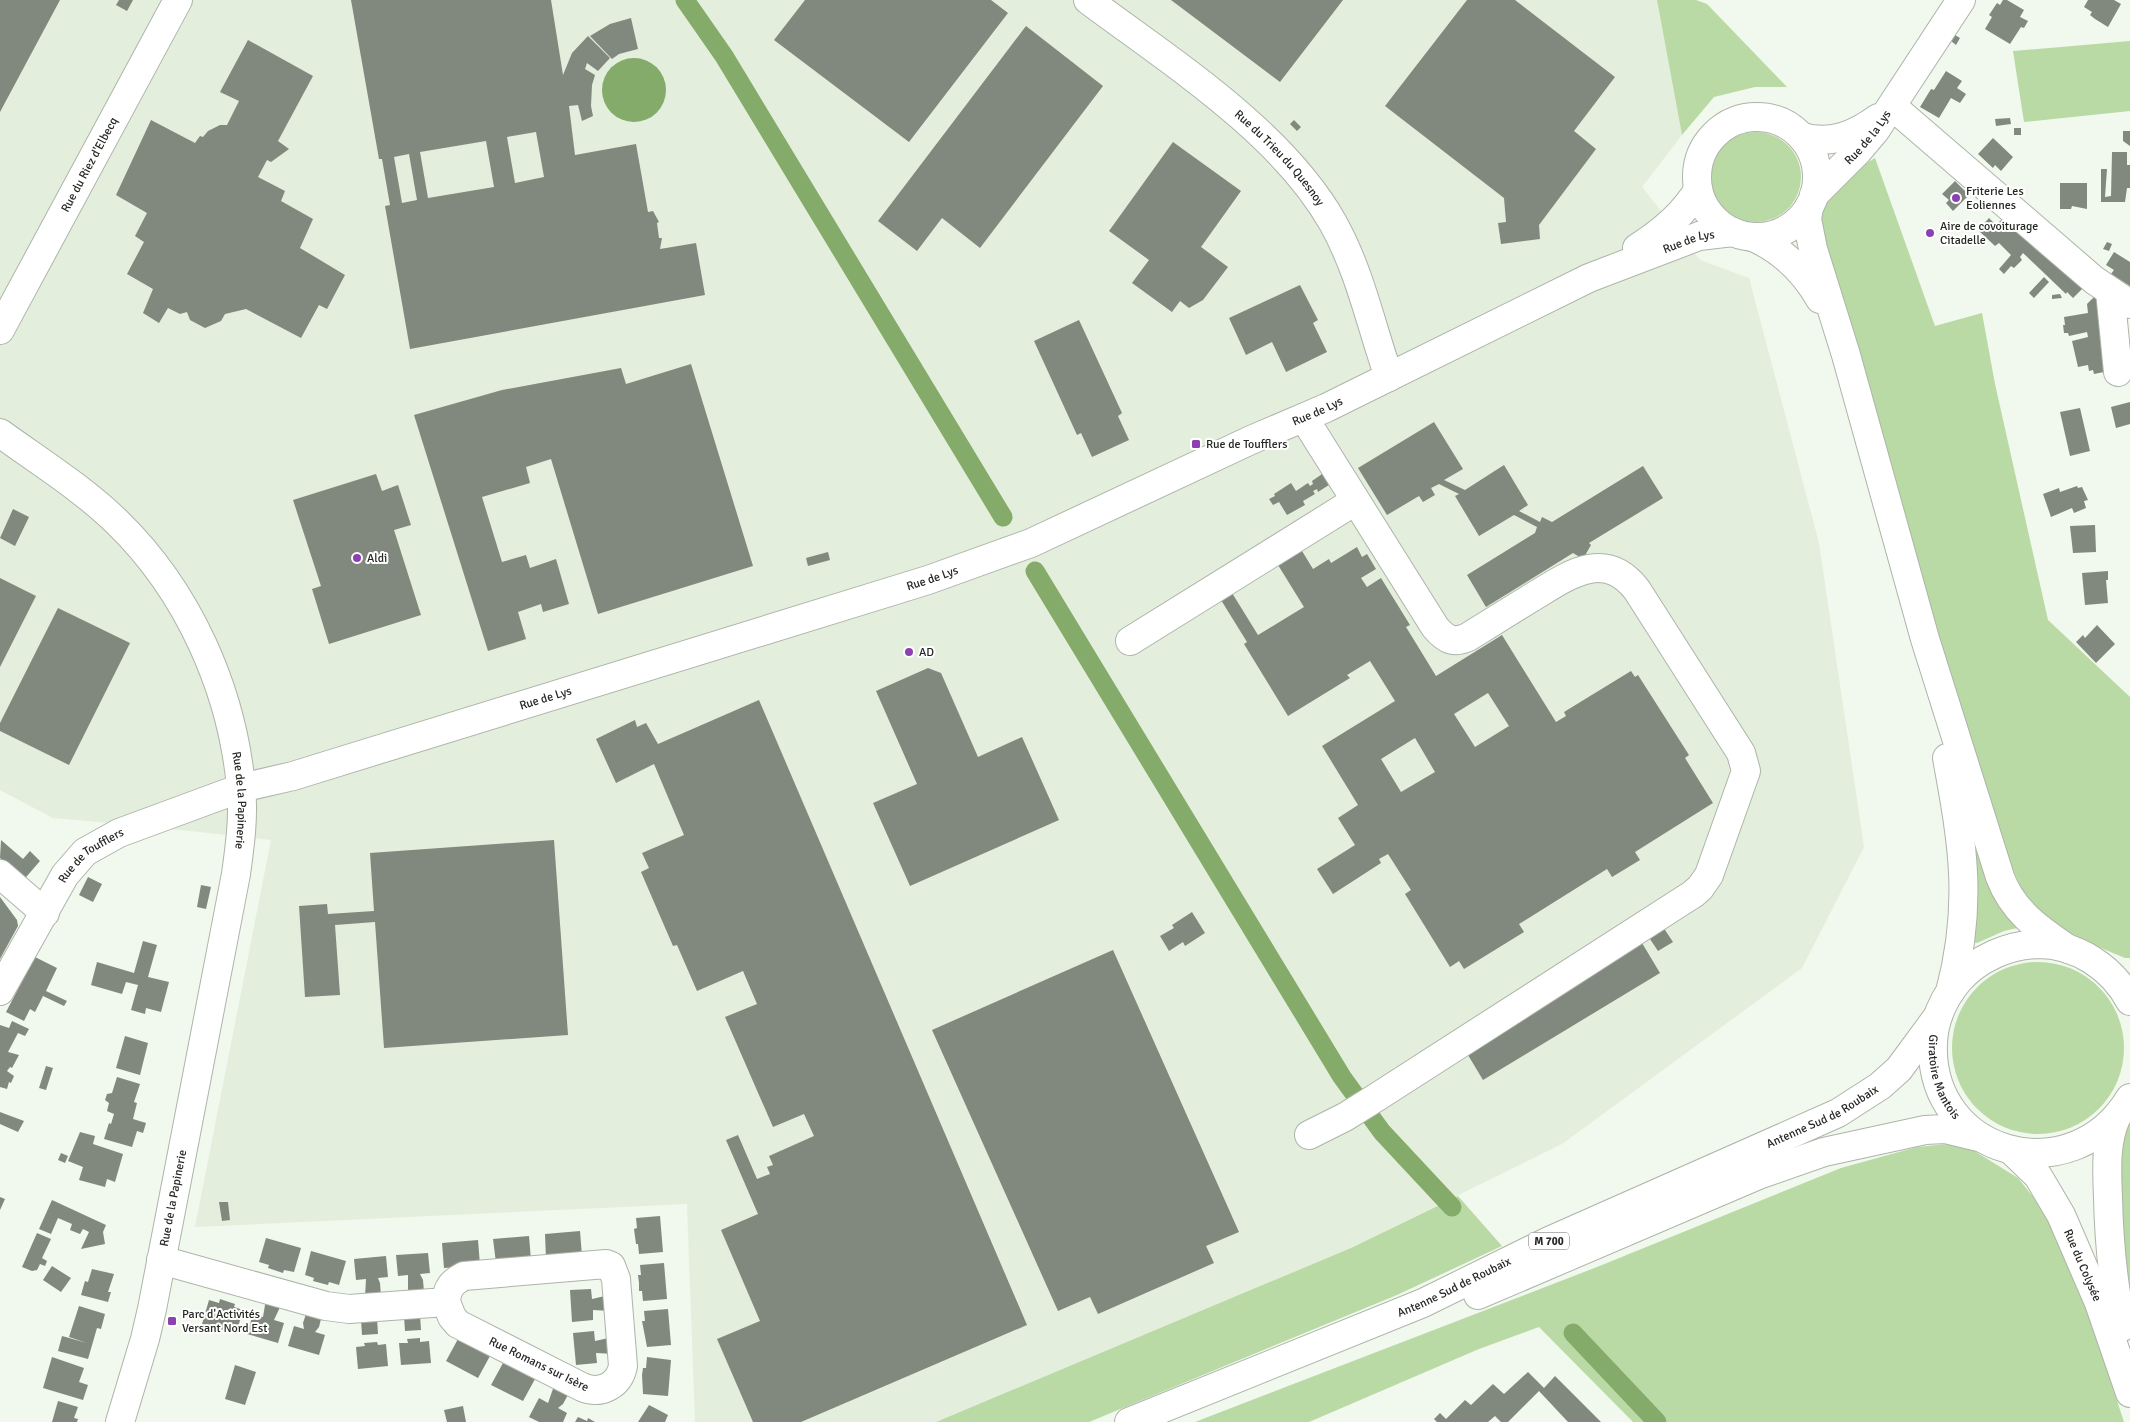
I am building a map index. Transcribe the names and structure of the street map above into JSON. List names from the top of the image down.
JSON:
{
  "streets": {
    "main road": [
      "Rue de la Lys",
      "Rue du Trieu du Quesnoy",
      "Rue du Riez d'Elbecq",
      "Rue de Lys",
      "Rue de la Papinerie",
      "Rue de Toufflers",
      "Giratoire Mantois",
      "Antenne Sud de Roubaix",
      "M 700",
      "Rue du Colysée",
      "Rue Romans sur Isère"
    ]
  },
  "crossings": [
    ["Rue de la Lys", "Rue de Lys"],
    ["Rue du Trieu du Quesnoy", "Rue de Lys"],
    ["Rue de Lys", "Rue de la Papinerie"],
    ["Rue de Lys", "Rue de Toufflers"],
    ["Rue de la Papinerie", "Rue de Toufflers"],
    ["Giratoire Mantois", "Antenne Sud de Roubaix"],
    ["Giratoire Mantois", "Rue du Colysée"]
  ],
  "places": {
    "other": [
      "Friterie Les Eoliennes",
      "Aire de covoiturage Citadelle",
      "Aldi",
      "AD"
    ],
    "transit": ["Rue de Toufflers", "Parc d'Activités Versant Nord Est"]
  }
}
